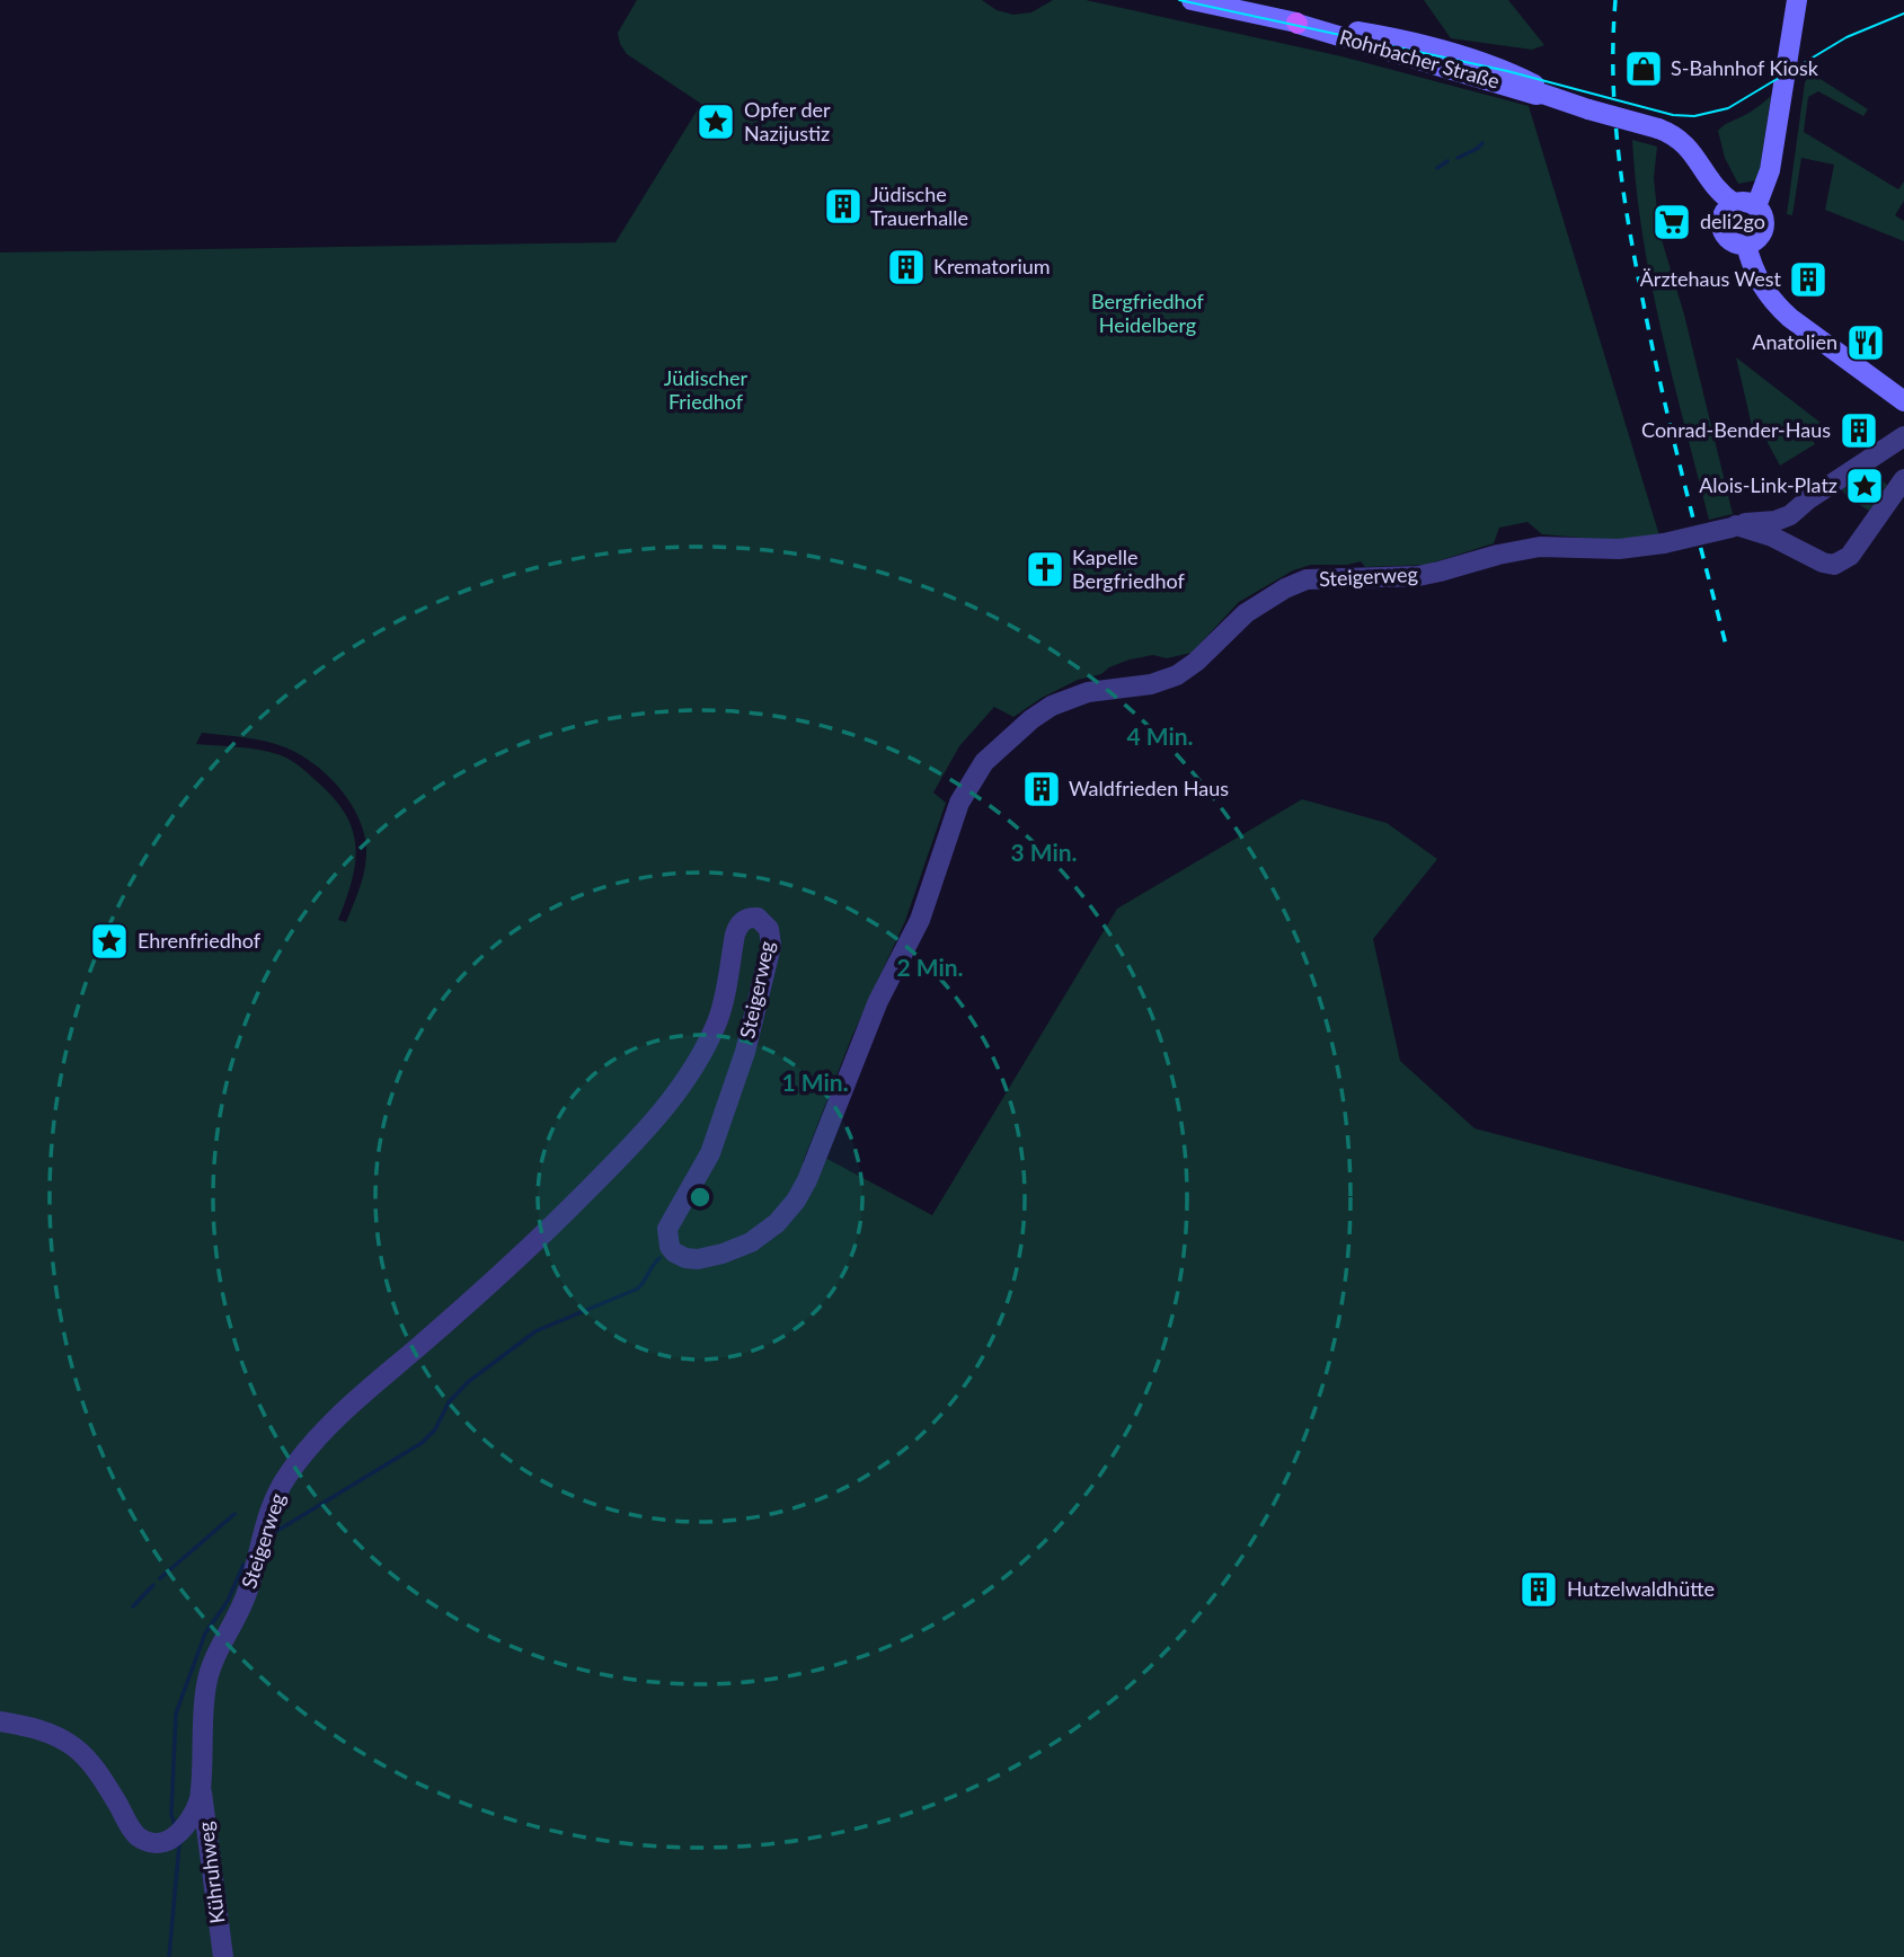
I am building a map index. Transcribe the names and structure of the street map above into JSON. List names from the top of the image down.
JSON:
{
  "streets": {
    "main road": ["Rohrbacher Straße"],
    "street": ["Steigerweg", "Kühruhweg"]
  },
  "crossings": [
    ["Steigerweg", "Kühruhweg"]
  ],
  "parks": ["Bergfriedhof Heidelberg", "Jüdischer Friedhof"],
  "places": {
    "shop": ["S-Bahnhof Kiosk"],
    "place": ["Opfer der Nazijustiz", "Alois-Link-Platz", "Ehrenfriedhof"],
    "building": [
      "Jüdische Trauerhalle",
      "Krematorium",
      "Ärztehaus West",
      "Conrad-Bender-Haus",
      "Waldfrieden Haus",
      "Hutzelwaldhütte"
    ],
    "supermarket": ["deli2go"],
    "restaurant": ["Anatolien"],
    "church": ["Kapelle Bergfriedhof"]
  },
  "rings": [
    "4 Min.",
    "3 Min.",
    "2 Min.",
    "1 Min."
  ]
}
